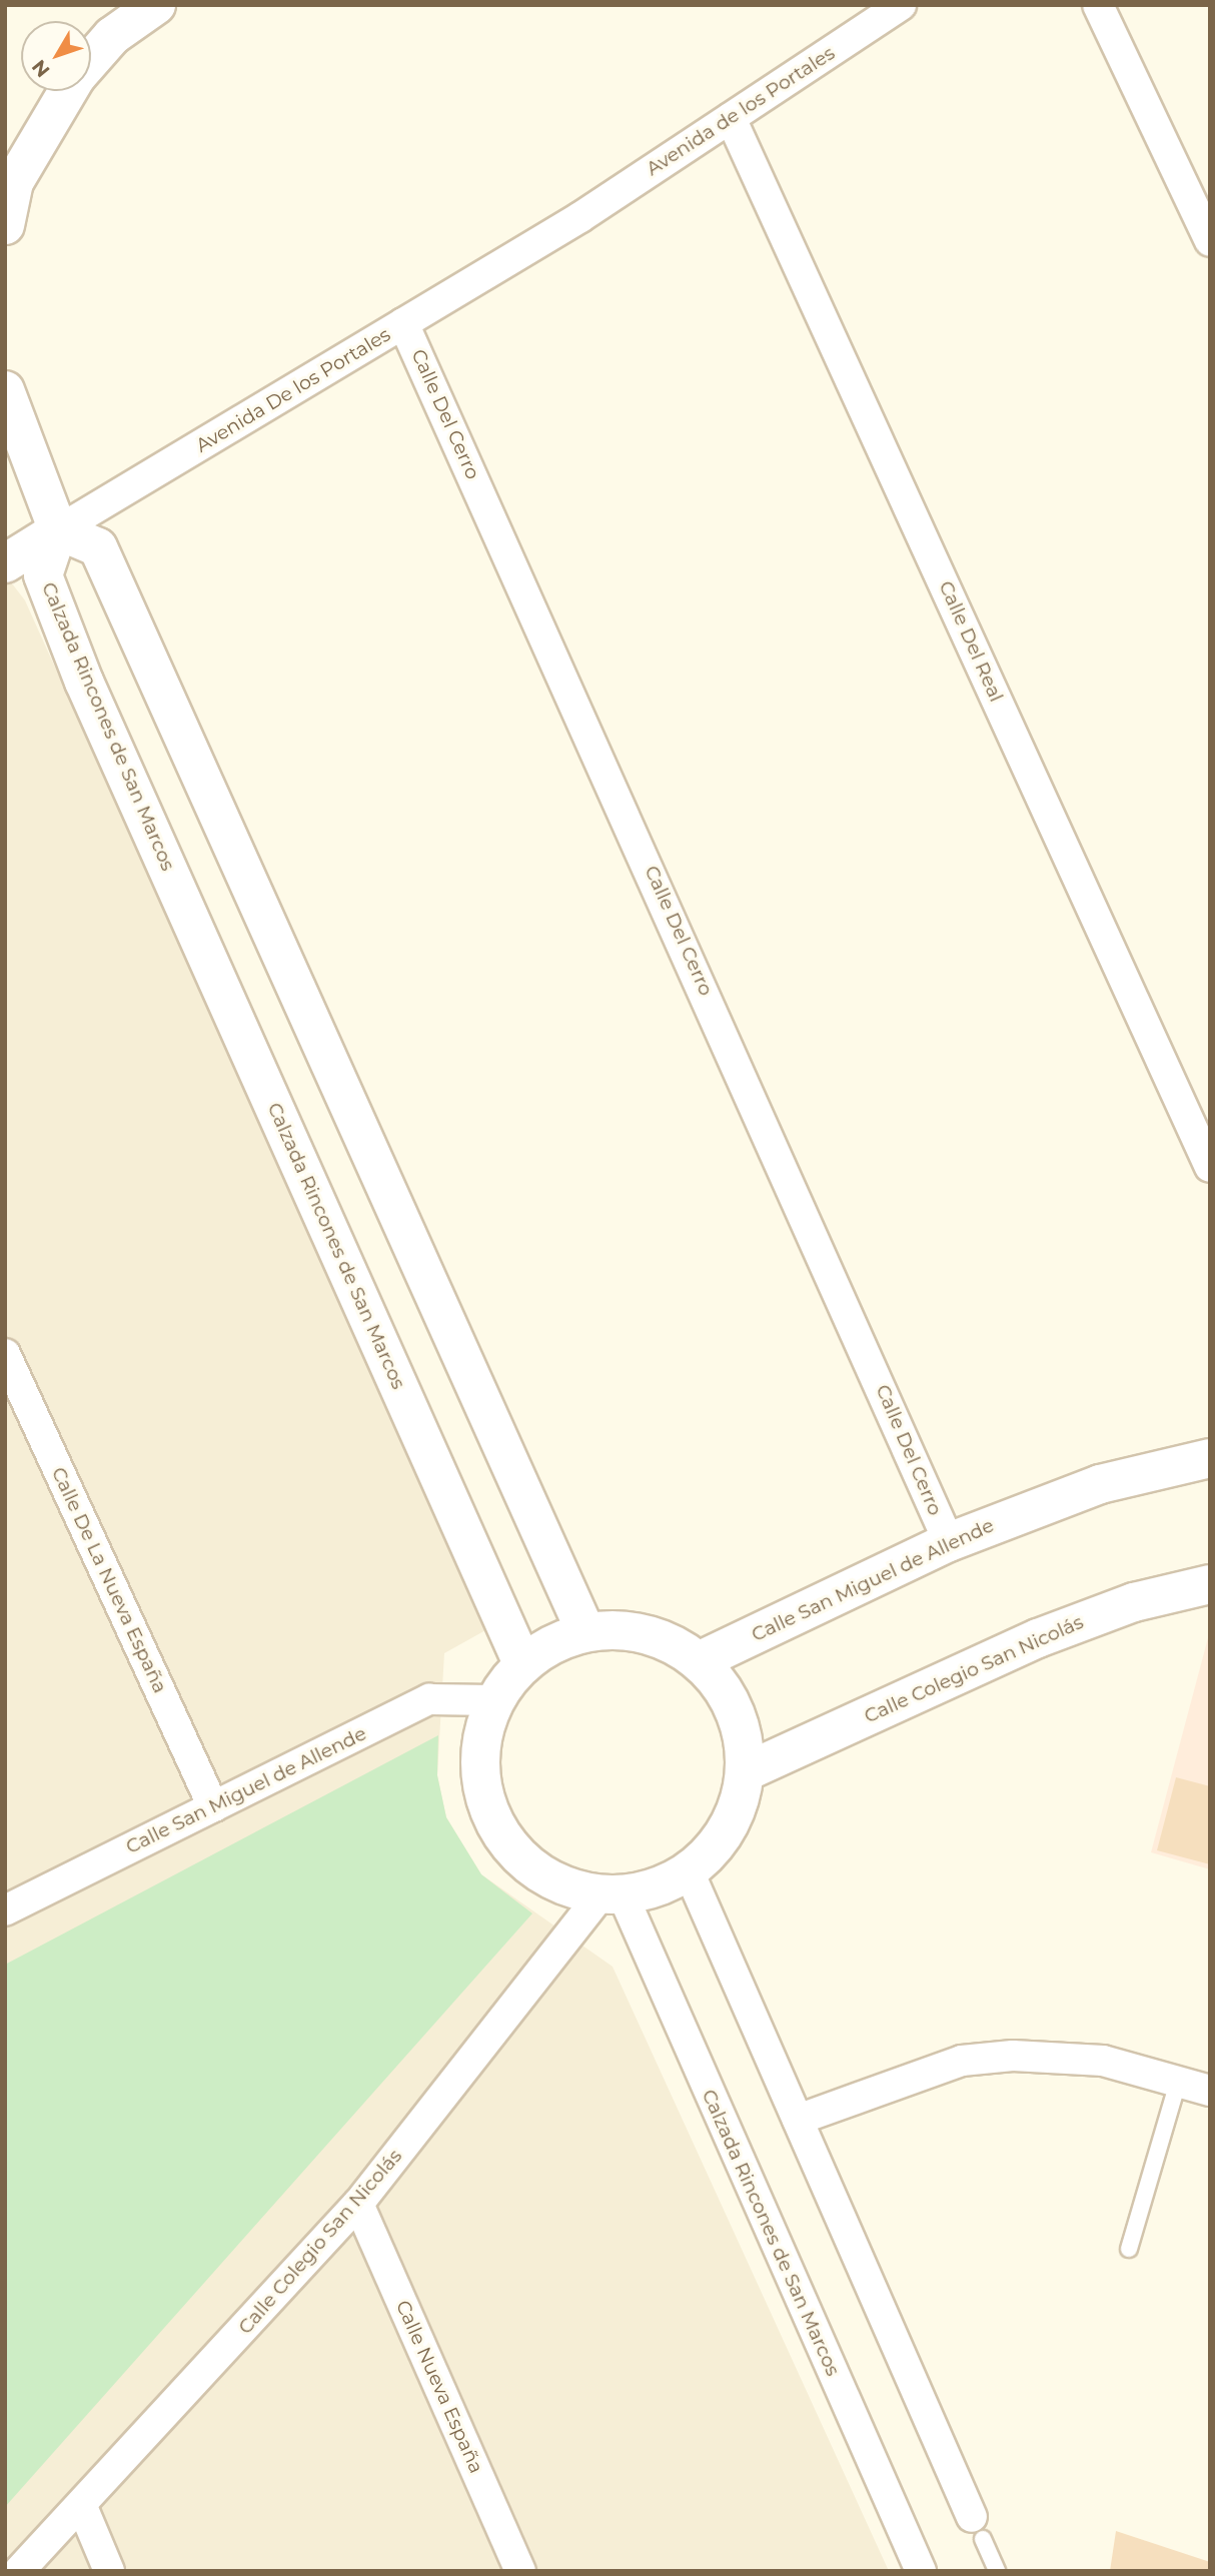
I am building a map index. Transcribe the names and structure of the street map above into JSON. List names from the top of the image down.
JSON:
{
  "streets": {
    "street": [
      "Avenida de los Portales",
      "Avenida De los Portales",
      "Calle Del Cerro",
      "Calle Del Real",
      "Calzada Rincones de San Marcos",
      "Calle De La Nueva España",
      "Calle San Miguel de Allende",
      "Calle Colegio San Nicolás",
      "Calle Nueva España"
    ]
  },
  "crossings": [
    ["Avenida de los Portales", "Avenida De los Portales"],
    ["Avenida de los Portales", "Calle Del Real"],
    ["Avenida De los Portales", "Calle Del Cerro"],
    ["Avenida De los Portales", "Calzada Rincones de San Marcos"],
    ["Calle Del Cerro", "Calle San Miguel de Allende"],
    ["Calzada Rincones de San Marcos", "Calle Colegio San Nicolás"],
    ["Calle De La Nueva España", "Calle San Miguel de Allende"],
    ["Calle Colegio San Nicolás", "Calle Nueva España"]
  ],
  "north": "bottom left"
}
